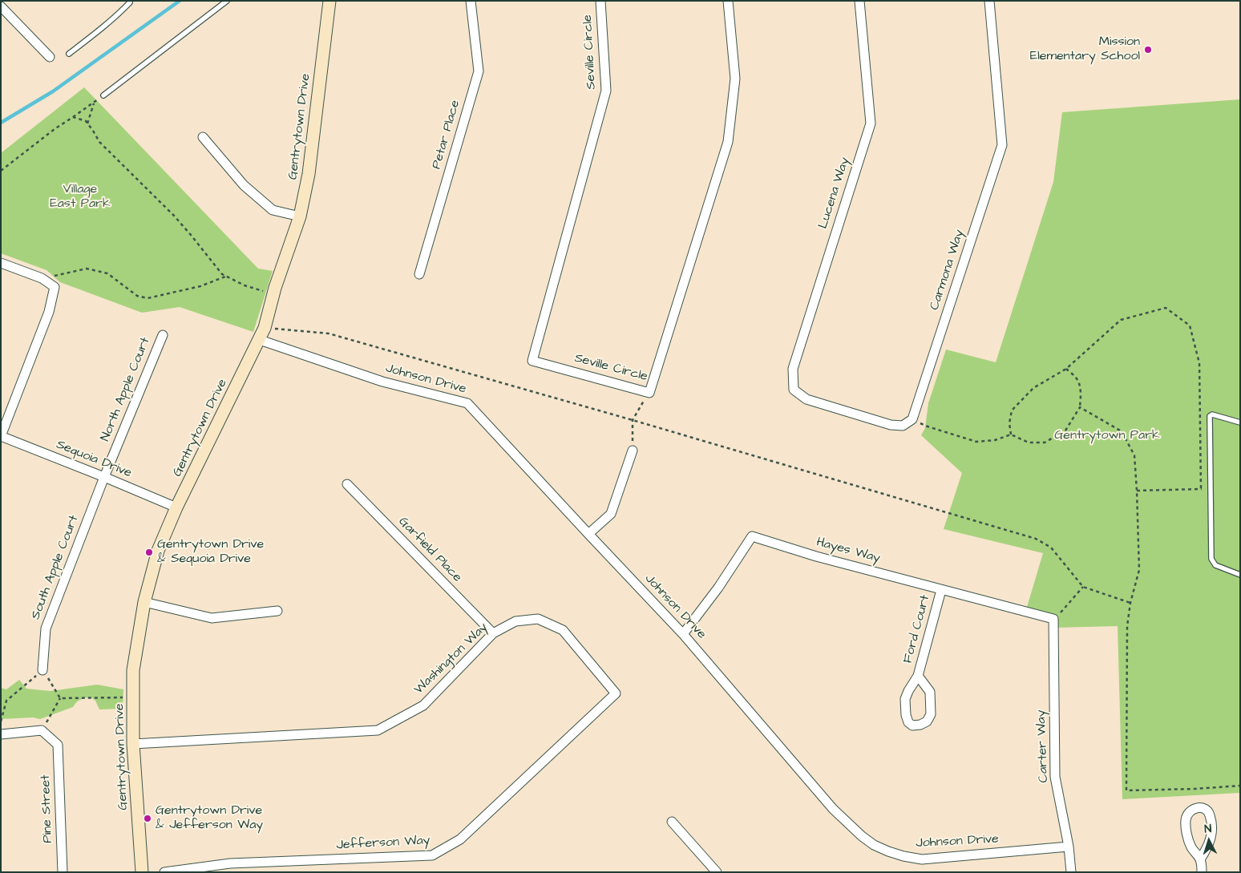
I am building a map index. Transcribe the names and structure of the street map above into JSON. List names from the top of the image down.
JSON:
{
  "streets": {
    "street": [
      "Seville Circle",
      "Gentrytown Drive",
      "Petar Place",
      "Lucena Way",
      "Carmona Way",
      "Johnson Drive",
      "North Apple Court",
      "Sequoia Drive",
      "Garfield Place",
      "Hayes Way",
      "South Apple Court",
      "Ford Court",
      "Washington Way",
      "Carter Way",
      "Pine Street",
      "Jefferson Way"
    ]
  },
  "crossings": [
    ["Gentrytown Drive", "Johnson Drive"],
    ["Gentrytown Drive", "Sequoia Drive"],
    ["Gentrytown Drive", "Washington Way"],
    ["Lucena Way", "Carmona Way"],
    ["Johnson Drive", "Hayes Way"],
    ["Johnson Drive", "Carter Way"],
    ["North Apple Court", "Sequoia Drive"],
    ["North Apple Court", "South Apple Court"],
    ["Sequoia Drive", "South Apple Court"],
    ["Garfield Place", "Washington Way"],
    ["Hayes Way", "Ford Court"],
    ["Hayes Way", "Carter Way"],
    ["Washington Way", "Jefferson Way"]
  ],
  "parks": ["Village East Park", "Gentrytown Park"],
  "places": ["Mission Elementary School", "Gentrytown Drive & Sequoia Drive", "Gentrytown Drive & Jefferson Way"],
  "north": "top"
}
